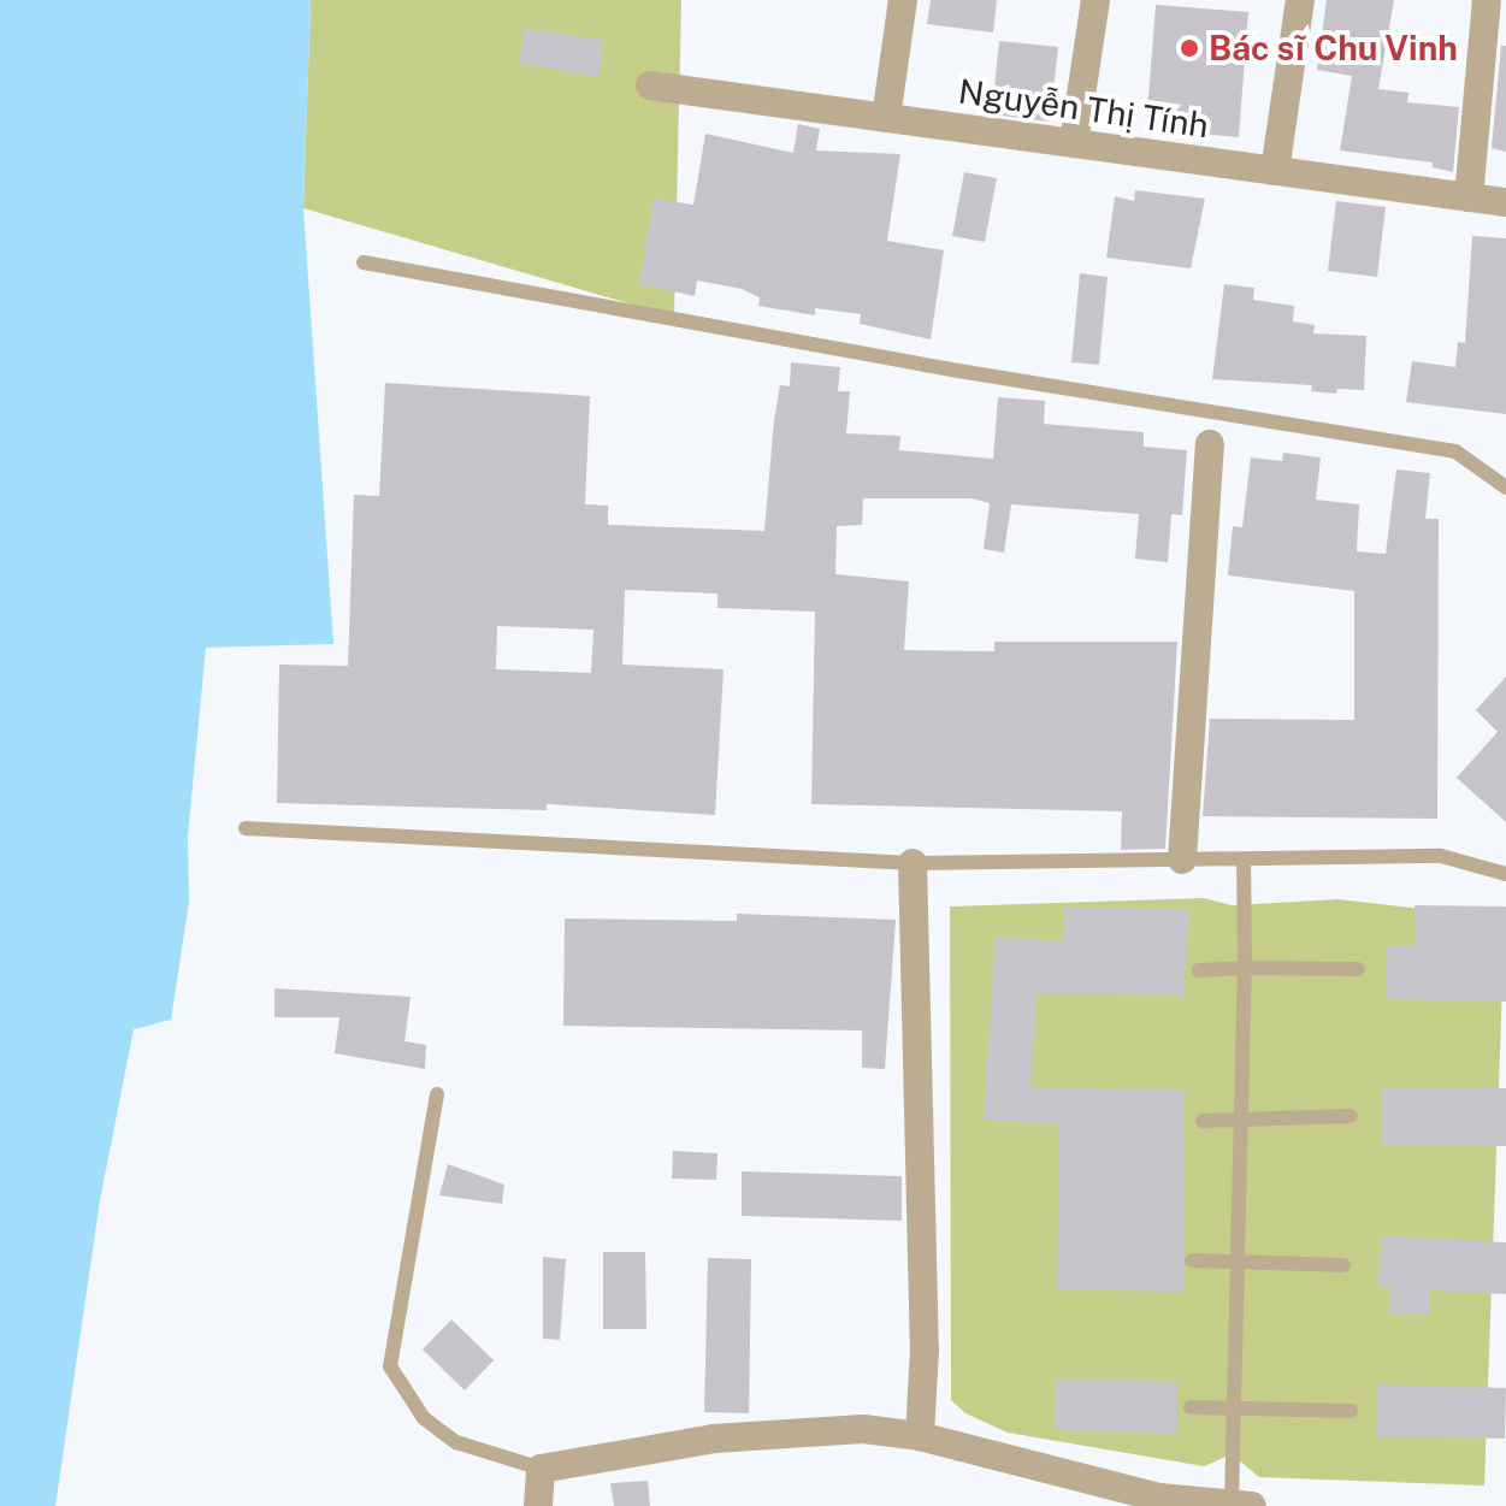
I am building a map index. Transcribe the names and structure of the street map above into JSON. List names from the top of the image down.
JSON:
{
  "streets": {
    "street": ["Nguyễn Thị Tính"]
  },
  "places": ["Bác sĩ Chu Vinh"]
}
